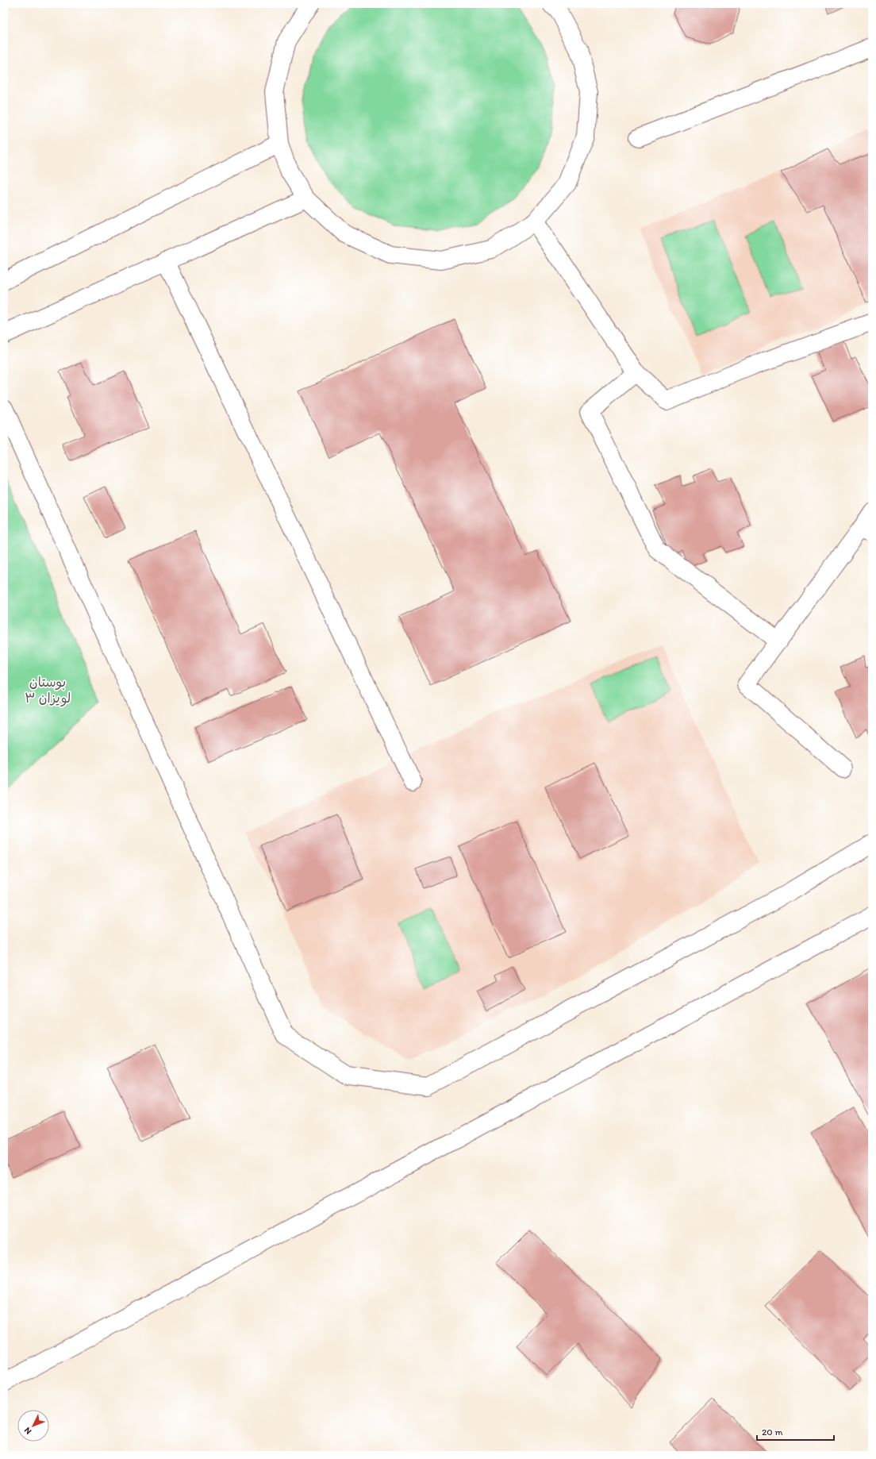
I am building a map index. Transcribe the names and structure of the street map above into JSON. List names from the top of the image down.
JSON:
{
  "parks": ["بوستان لویزان ۳"],
  "scale_bar": "20 m",
  "north": "bottom left"
}
